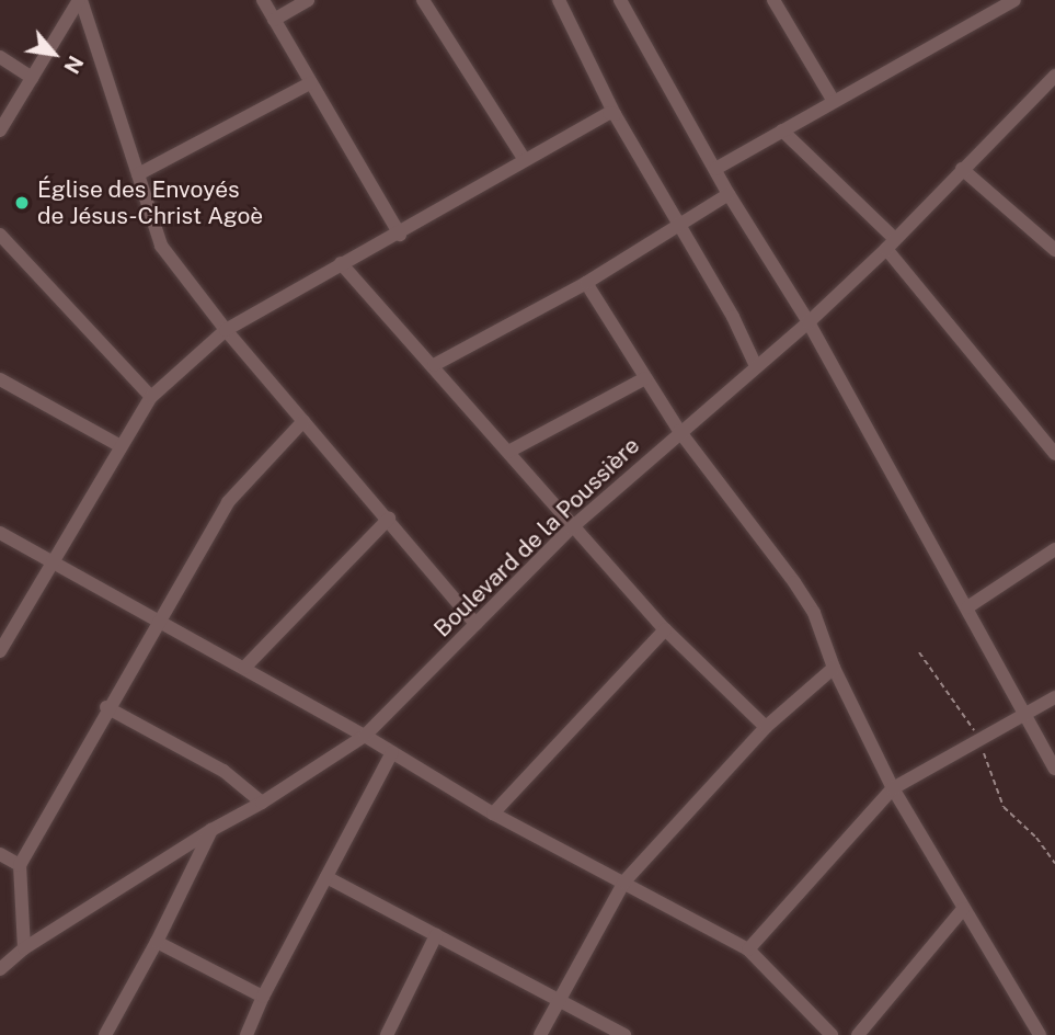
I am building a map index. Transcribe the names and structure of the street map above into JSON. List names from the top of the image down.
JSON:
{
  "streets": {
    "street": ["Boulevard de la Poussière"]
  },
  "places": ["Église des Envoyés de Jésus-Christ Agoè"],
  "north": "bottom right"
}
